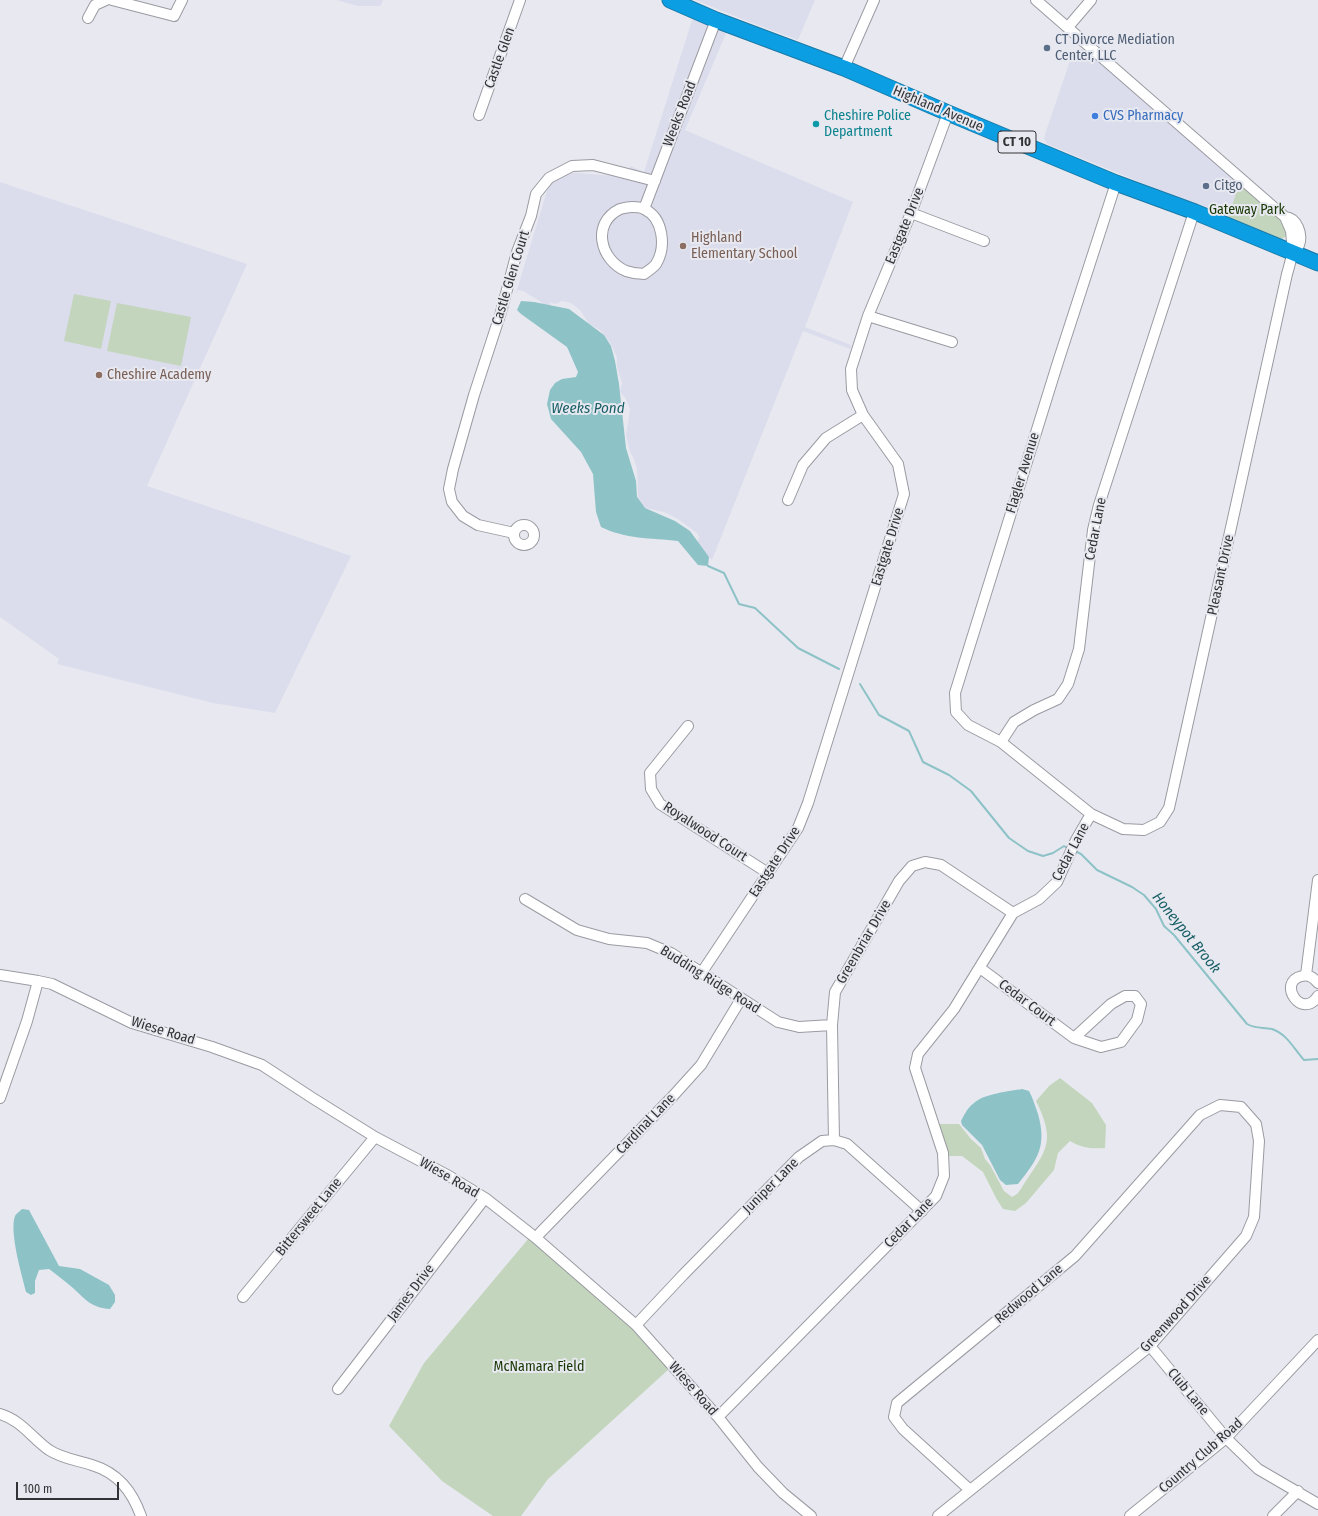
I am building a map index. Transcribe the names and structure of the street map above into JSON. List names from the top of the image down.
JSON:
{
  "streets": {
    "highway": ["Highland Avenue", "CT 10"],
    "street": [
      "Castle Glen",
      "Weeks Road",
      "Eastgate Drive",
      "Castle Glen Court",
      "Flagler Avenue",
      "Cedar Lane",
      "Pleasant Drive",
      "Royalwood Court",
      "Greenbriar Drive",
      "Budding Ridge Road",
      "Cedar Court",
      "Wiese Road",
      "Cardinal Lane",
      "Juniper Lane",
      "Bittersweet Lane",
      "James Drive",
      "Redwood Lane",
      "Greenwood Drive",
      "Club Lane",
      "Country Club Road"
    ]
  },
  "crossings": [
    ["Highland Avenue", "Weeks Road"],
    ["Highland Avenue", "Eastgate Drive"],
    ["Highland Avenue", "Flagler Avenue"],
    ["Highland Avenue", "Cedar Lane"],
    ["Highland Avenue", "Pleasant Drive"],
    ["Weeks Road", "Castle Glen Court"],
    ["Eastgate Drive", "Royalwood Court"],
    ["Eastgate Drive", "Budding Ridge Road"],
    ["Flagler Avenue", "Cedar Lane"],
    ["Cedar Lane", "Pleasant Drive"],
    ["Cedar Lane", "Greenbriar Drive"],
    ["Cedar Lane", "Cedar Court"],
    ["Cedar Lane", "Wiese Road"],
    ["Greenbriar Drive", "Budding Ridge Road"],
    ["Greenbriar Drive", "Juniper Lane"],
    ["Budding Ridge Road", "Cardinal Lane"],
    ["Wiese Road", "Cardinal Lane"],
    ["Wiese Road", "Juniper Lane"],
    ["Wiese Road", "Bittersweet Lane"],
    ["Wiese Road", "James Drive"],
    ["Redwood Lane", "Greenwood Drive"],
    ["Greenwood Drive", "Club Lane"],
    ["Club Lane", "Country Club Road"]
  ],
  "water": ["Weeks Pond", "Honeypot Brook"],
  "parks": ["Gateway Park", "McNamara Field"],
  "places": [
    "CT Divorce Mediation Center, LLC",
    "CVS Pharmacy",
    "Cheshire Police Department",
    "Citgo",
    "Highland Elementary School",
    "Cheshire Academy"
  ],
  "scale_bar": "100 m"
}
